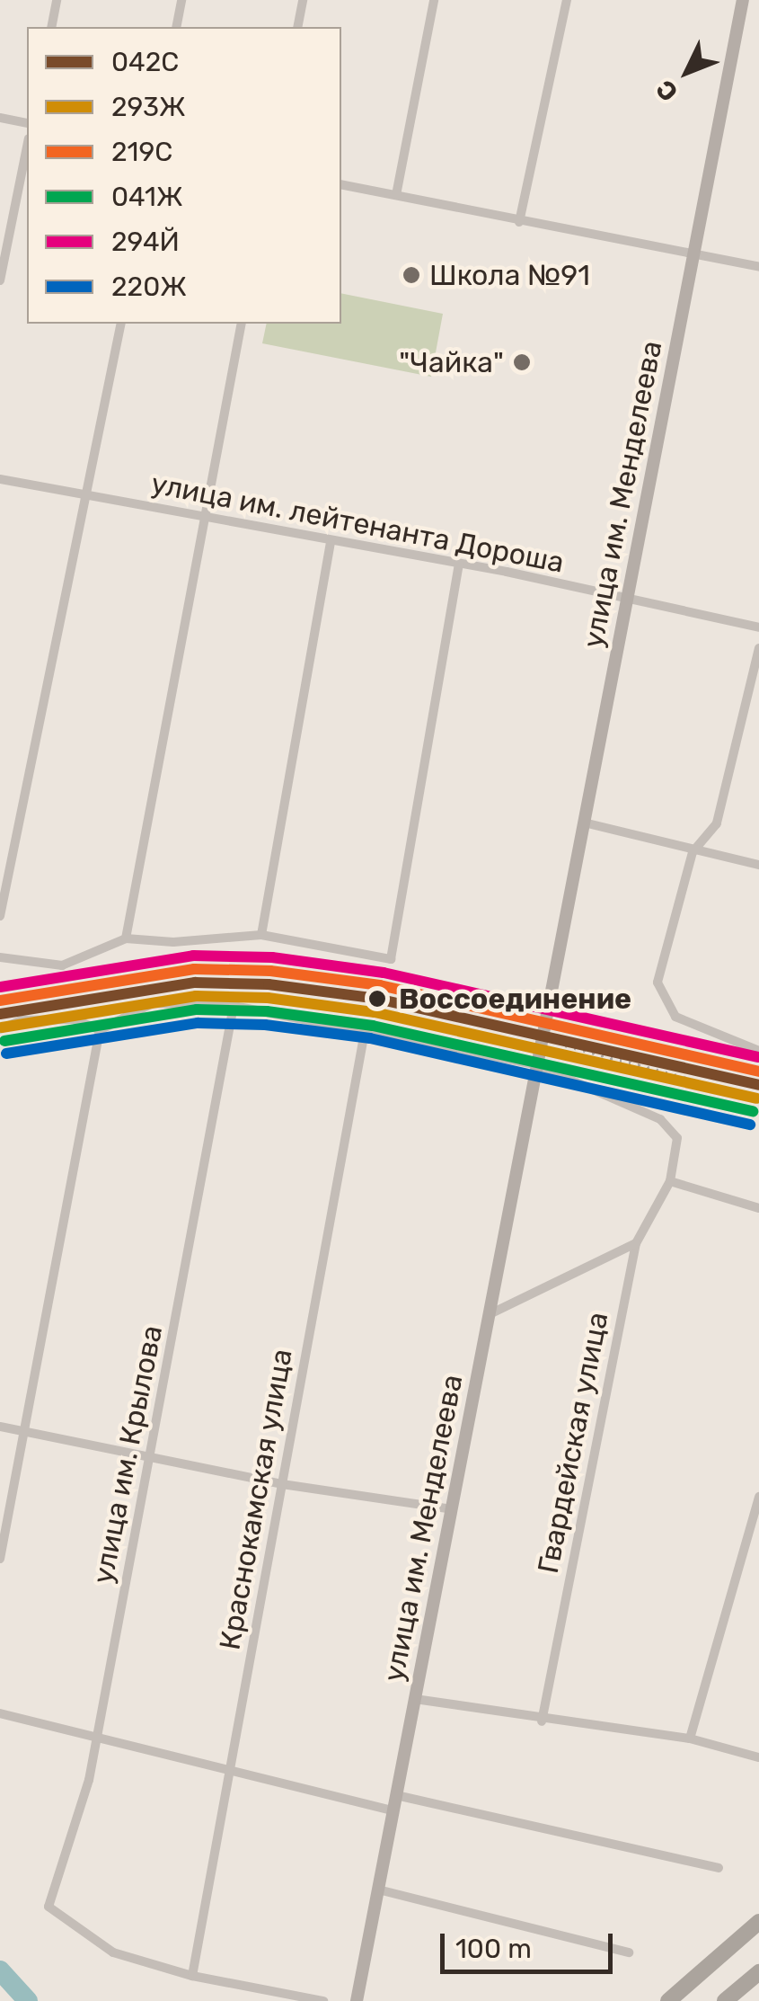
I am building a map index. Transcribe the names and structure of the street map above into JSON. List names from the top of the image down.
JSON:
{
  "streets": {
    "main road": ["улица им. Менделеева"],
    "street": [
      "улица им. лейтенанта Дороша",
      "Гвардейская улица",
      "улица им. Крылова",
      "Краснокамская улица"
    ]
  },
  "crossings": [
    ["улица им. Менделеева", "улица им. лейтенанта Дороша"],
    ["улица им. Крылова", "Краснокамская улица"]
  ],
  "places": ["Школа №91", "\"Чайка\"", "Воссоединение"],
  "lines": [
    "transit line 294Й",
    "transit line 219С",
    "transit line 042С",
    "transit line 293Ж",
    "transit line 041Ж",
    "transit line 220Ж"
  ],
  "legend": [
    "042С",
    "293Ж",
    "219С",
    "041Ж",
    "294Й",
    "220Ж"
  ],
  "scale_bar": "100 m",
  "north": "bottom left"
}
